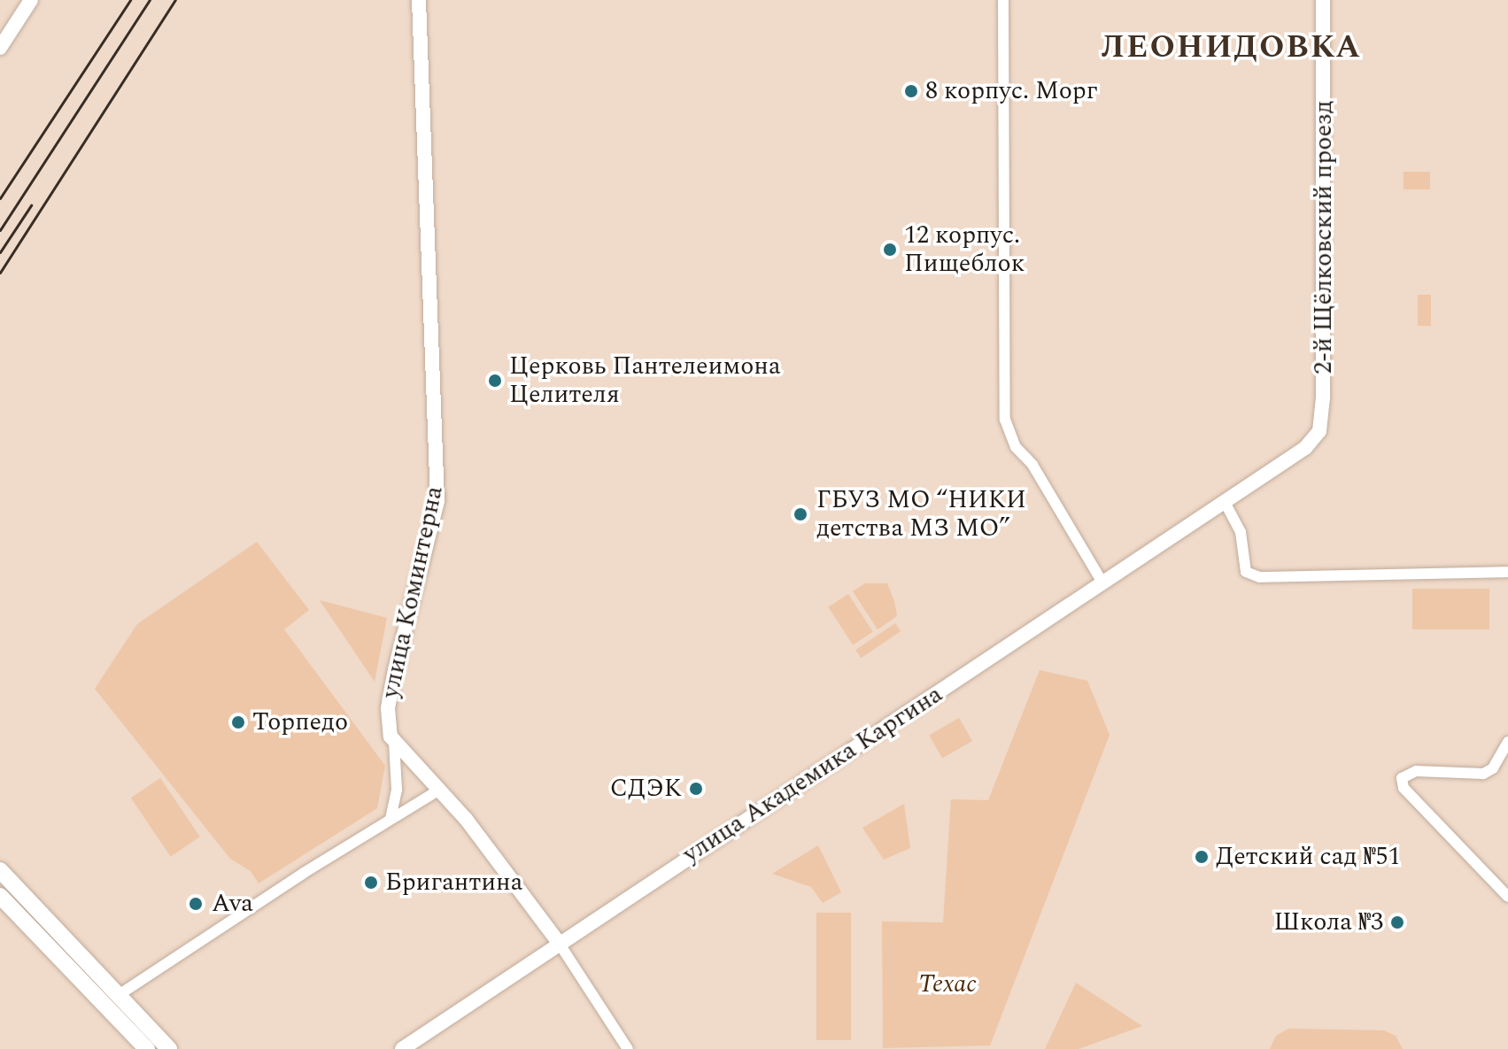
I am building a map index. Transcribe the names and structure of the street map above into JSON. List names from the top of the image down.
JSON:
{
  "streets": {
    "street": ["2-й Щёлковский проезд", "улица Коминтерна", "улица Академика Каргина"]
  },
  "crossings": [
    ["2-й Щёлковский проезд", "улица Академика Каргина"]
  ],
  "districts": ["ЛЕОНИДОВКА"],
  "parks": ["Техас"],
  "places": [
    "8 корпус. Морг",
    "12 корпус. Пищеблок",
    "Церковь Пантелеимона Целителя",
    "ГБУЗ МО “НИКИ детства МЗ МО”",
    "Торпедо",
    "СДЭК",
    "Детский сад №51",
    "Бригантина",
    "Ava",
    "Школа №3"
  ]
}
